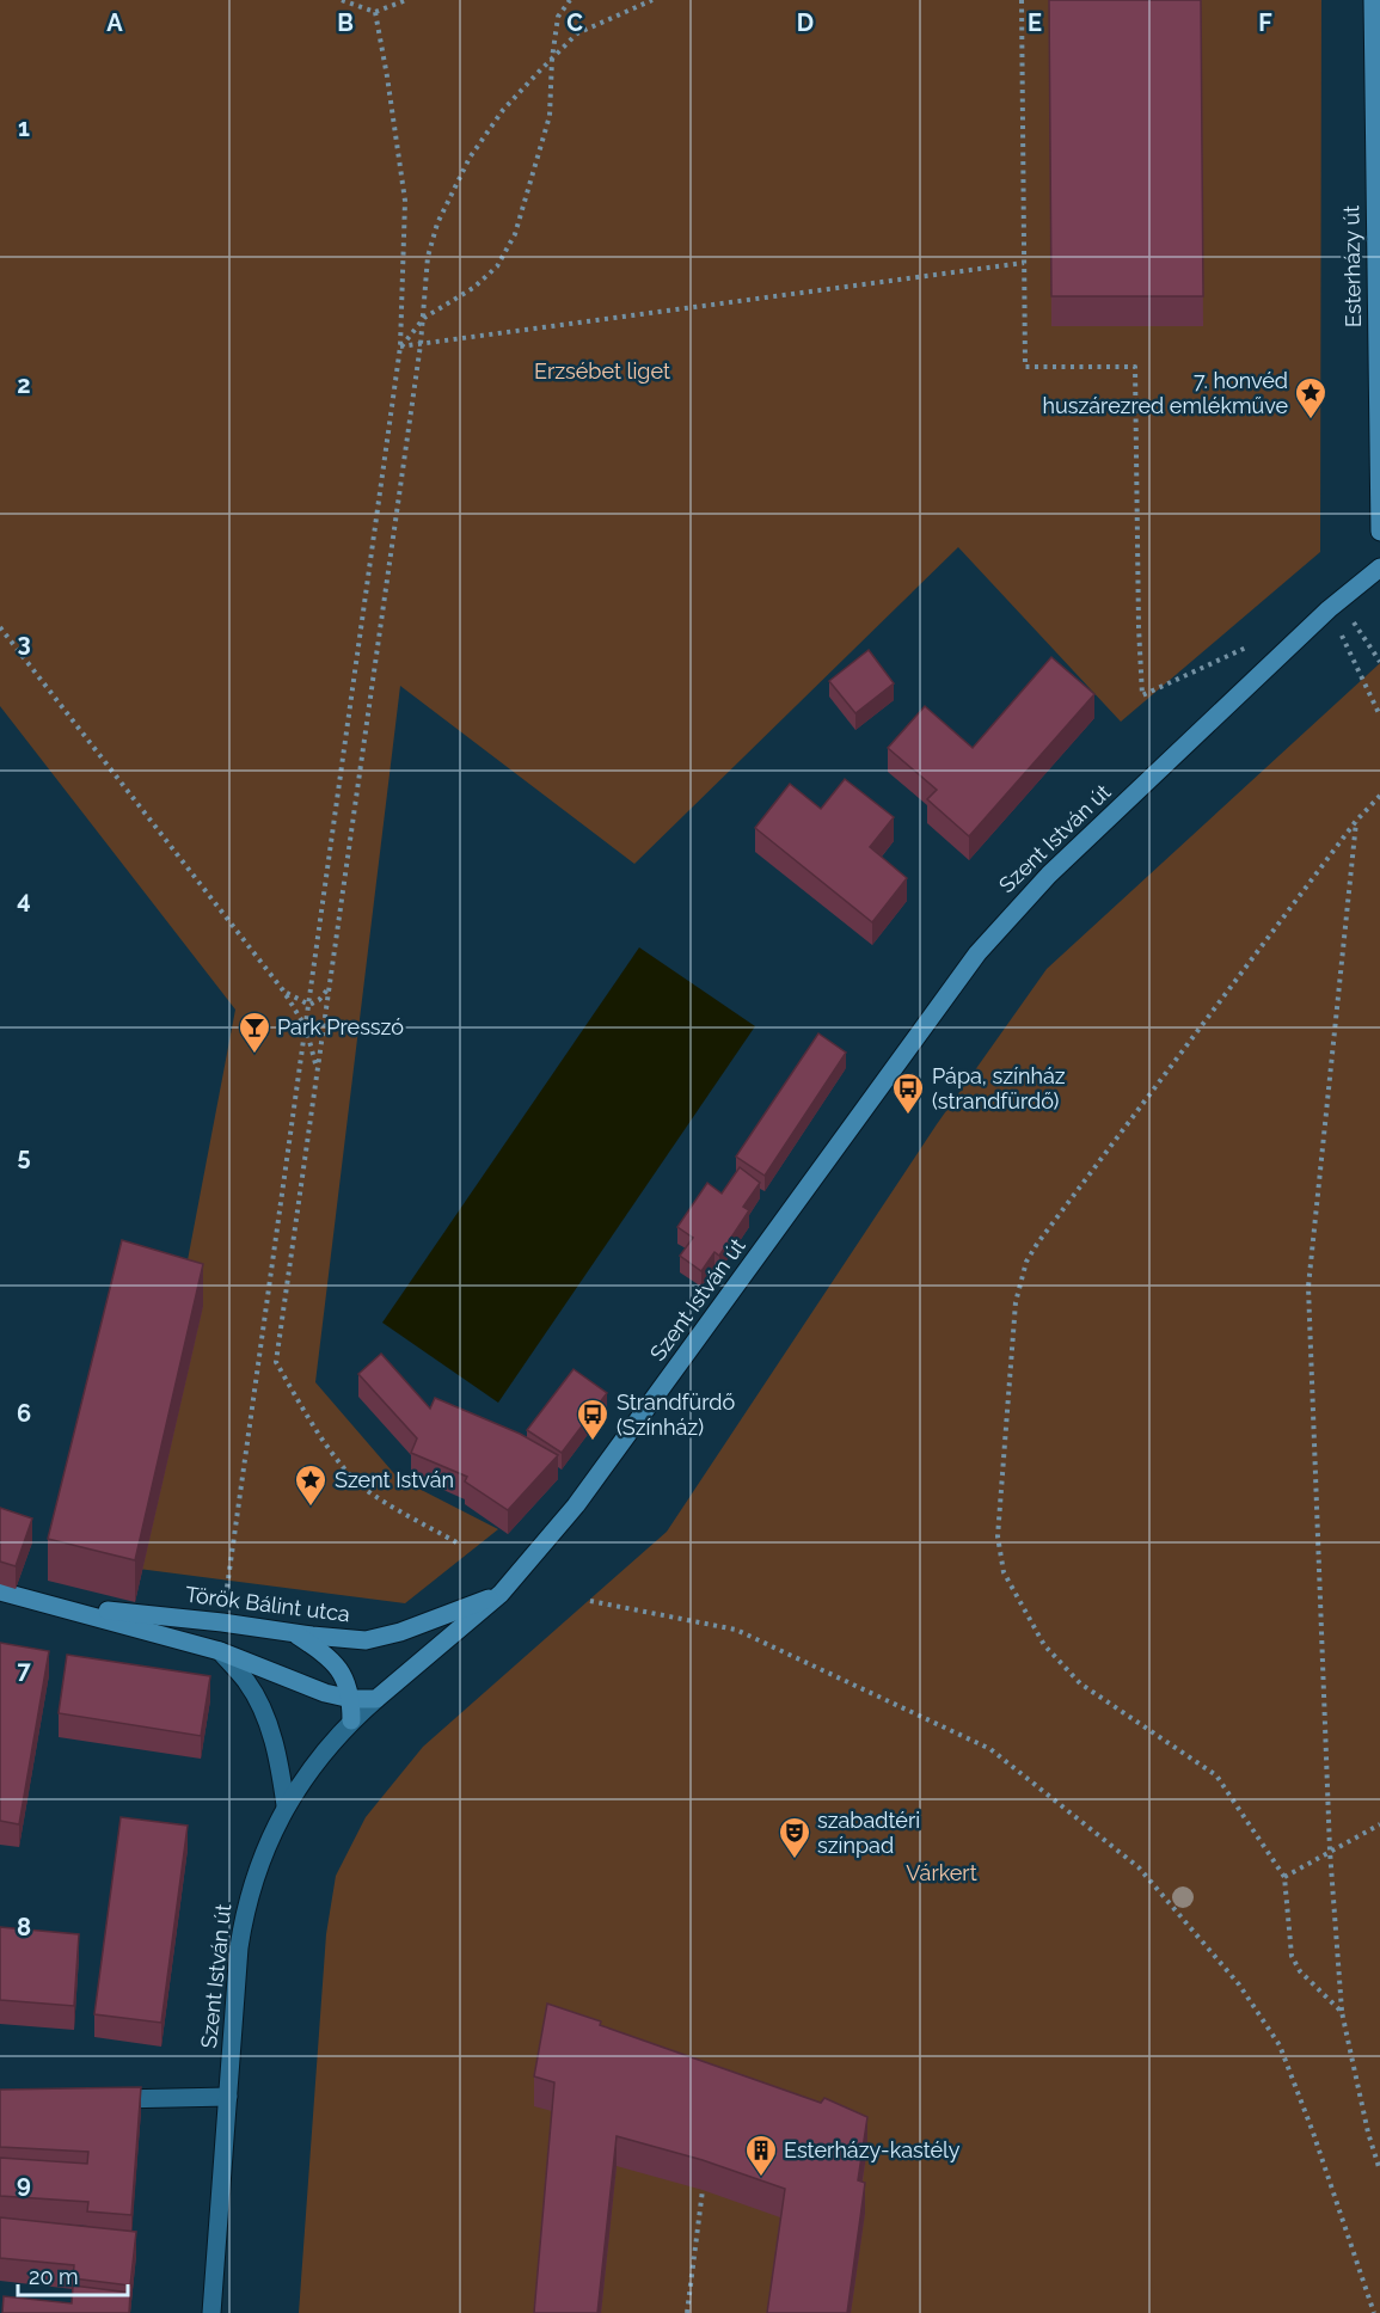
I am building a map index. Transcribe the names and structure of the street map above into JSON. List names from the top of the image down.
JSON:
{
  "streets": {
    "street": ["Esterházy út", "Szent István út", "Török Bálint utca"]
  },
  "crossings": [
    ["Szent István út", "Török Bálint utca"]
  ],
  "parks": ["Erzsébet liget", "Várkert"],
  "places": {
    "place": ["7. honvéd huszárezred emlékműve", "Szent István"],
    "bar": ["Park Presszó"],
    "bus stop": ["Pápa, színház (strandfürdő)", "Strandfürdő (Színház)"],
    "theatre": ["szabadtéri színpad"],
    "building": ["Esterházy-kastély"]
  },
  "scale_bar": "20 m",
  "grid": {
    "columns": [
      "A",
      "B",
      "C",
      "D",
      "E",
      "F"
    ],
    "rows": [
      "1",
      "2",
      "3",
      "4",
      "5",
      "6",
      "7",
      "8",
      "9"
    ]
  }
}
